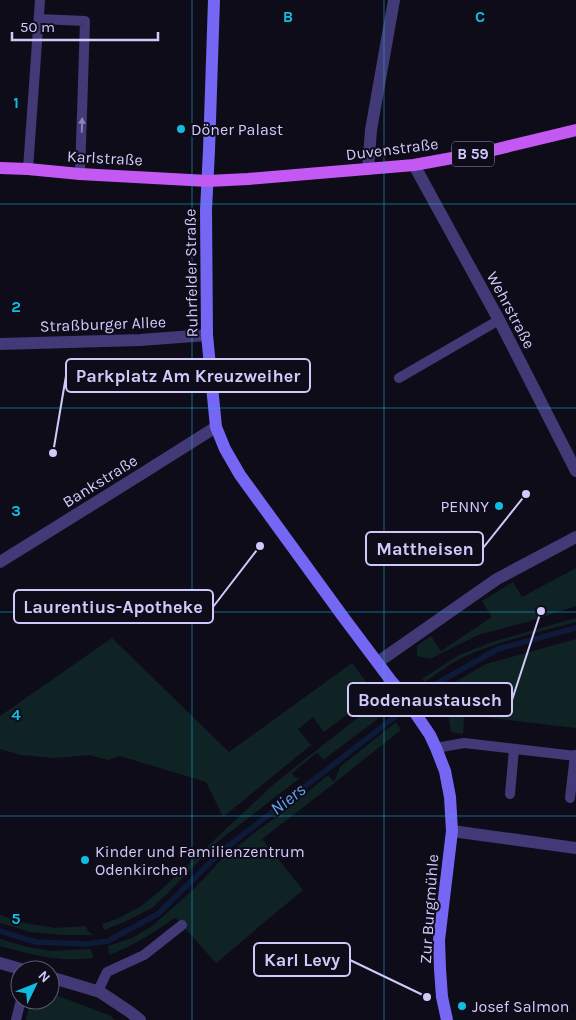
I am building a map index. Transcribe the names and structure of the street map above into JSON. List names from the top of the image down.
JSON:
{
  "streets": {
    "main road": [
      "Duvenstraße",
      "B 59",
      "Karlstraße",
      "Ruhrfelder Straße",
      "Zur Burgmühle"
    ],
    "street": ["Wehrstraße", "Straßburger Allee", "Bankstraße"]
  },
  "crossings": [
    ["Duvenstraße", "Karlstraße"],
    ["Duvenstraße", "Ruhrfelder Straße"],
    ["Duvenstraße", "Wehrstraße"],
    ["Karlstraße", "Ruhrfelder Straße"],
    ["Ruhrfelder Straße", "Straßburger Allee"],
    ["Ruhrfelder Straße", "Bankstraße"],
    ["Ruhrfelder Straße", "Zur Burgmühle"]
  ],
  "water": ["Niers"],
  "places": [
    "Döner Palast",
    "Parkplatz Am Kreuzweiher",
    "Mattheisen",
    "PENNY",
    "Laurentius-Apotheke",
    "Bodenaustausch",
    "Kinder und Familienzentrum Odenkirchen",
    "Karl Levy",
    "Josef Salmon"
  ],
  "scale_bar": "50 m",
  "north": "top right",
  "grid": {
    "columns": ["B", "C"],
    "rows": [
      "1",
      "2",
      "3",
      "4",
      "5"
    ]
  }
}
